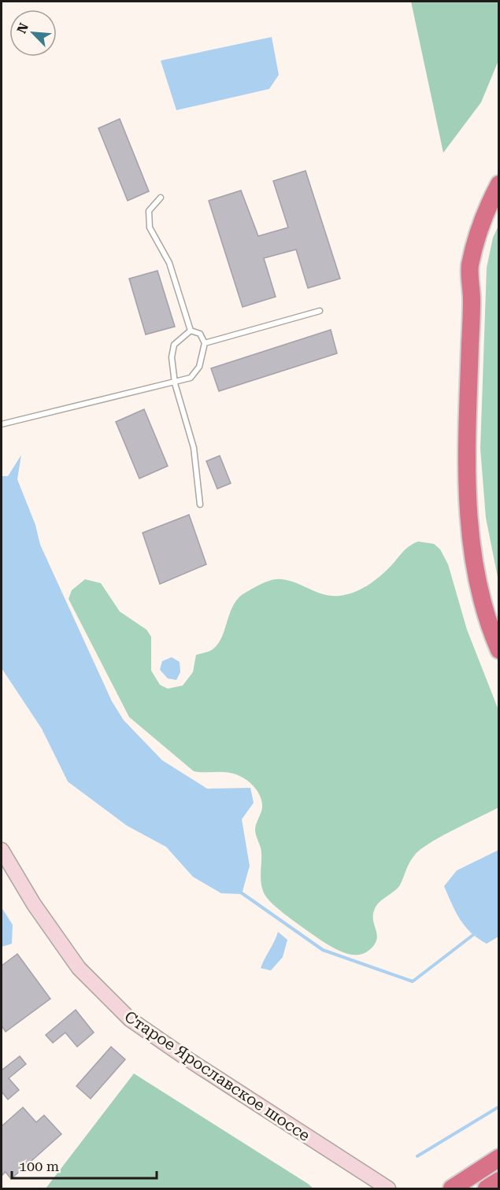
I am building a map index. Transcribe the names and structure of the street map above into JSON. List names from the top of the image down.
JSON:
{
  "streets": {
    "main road": ["Старое Ярославское шоссе"]
  },
  "scale_bar": "100 m",
  "north": "top left"
}
